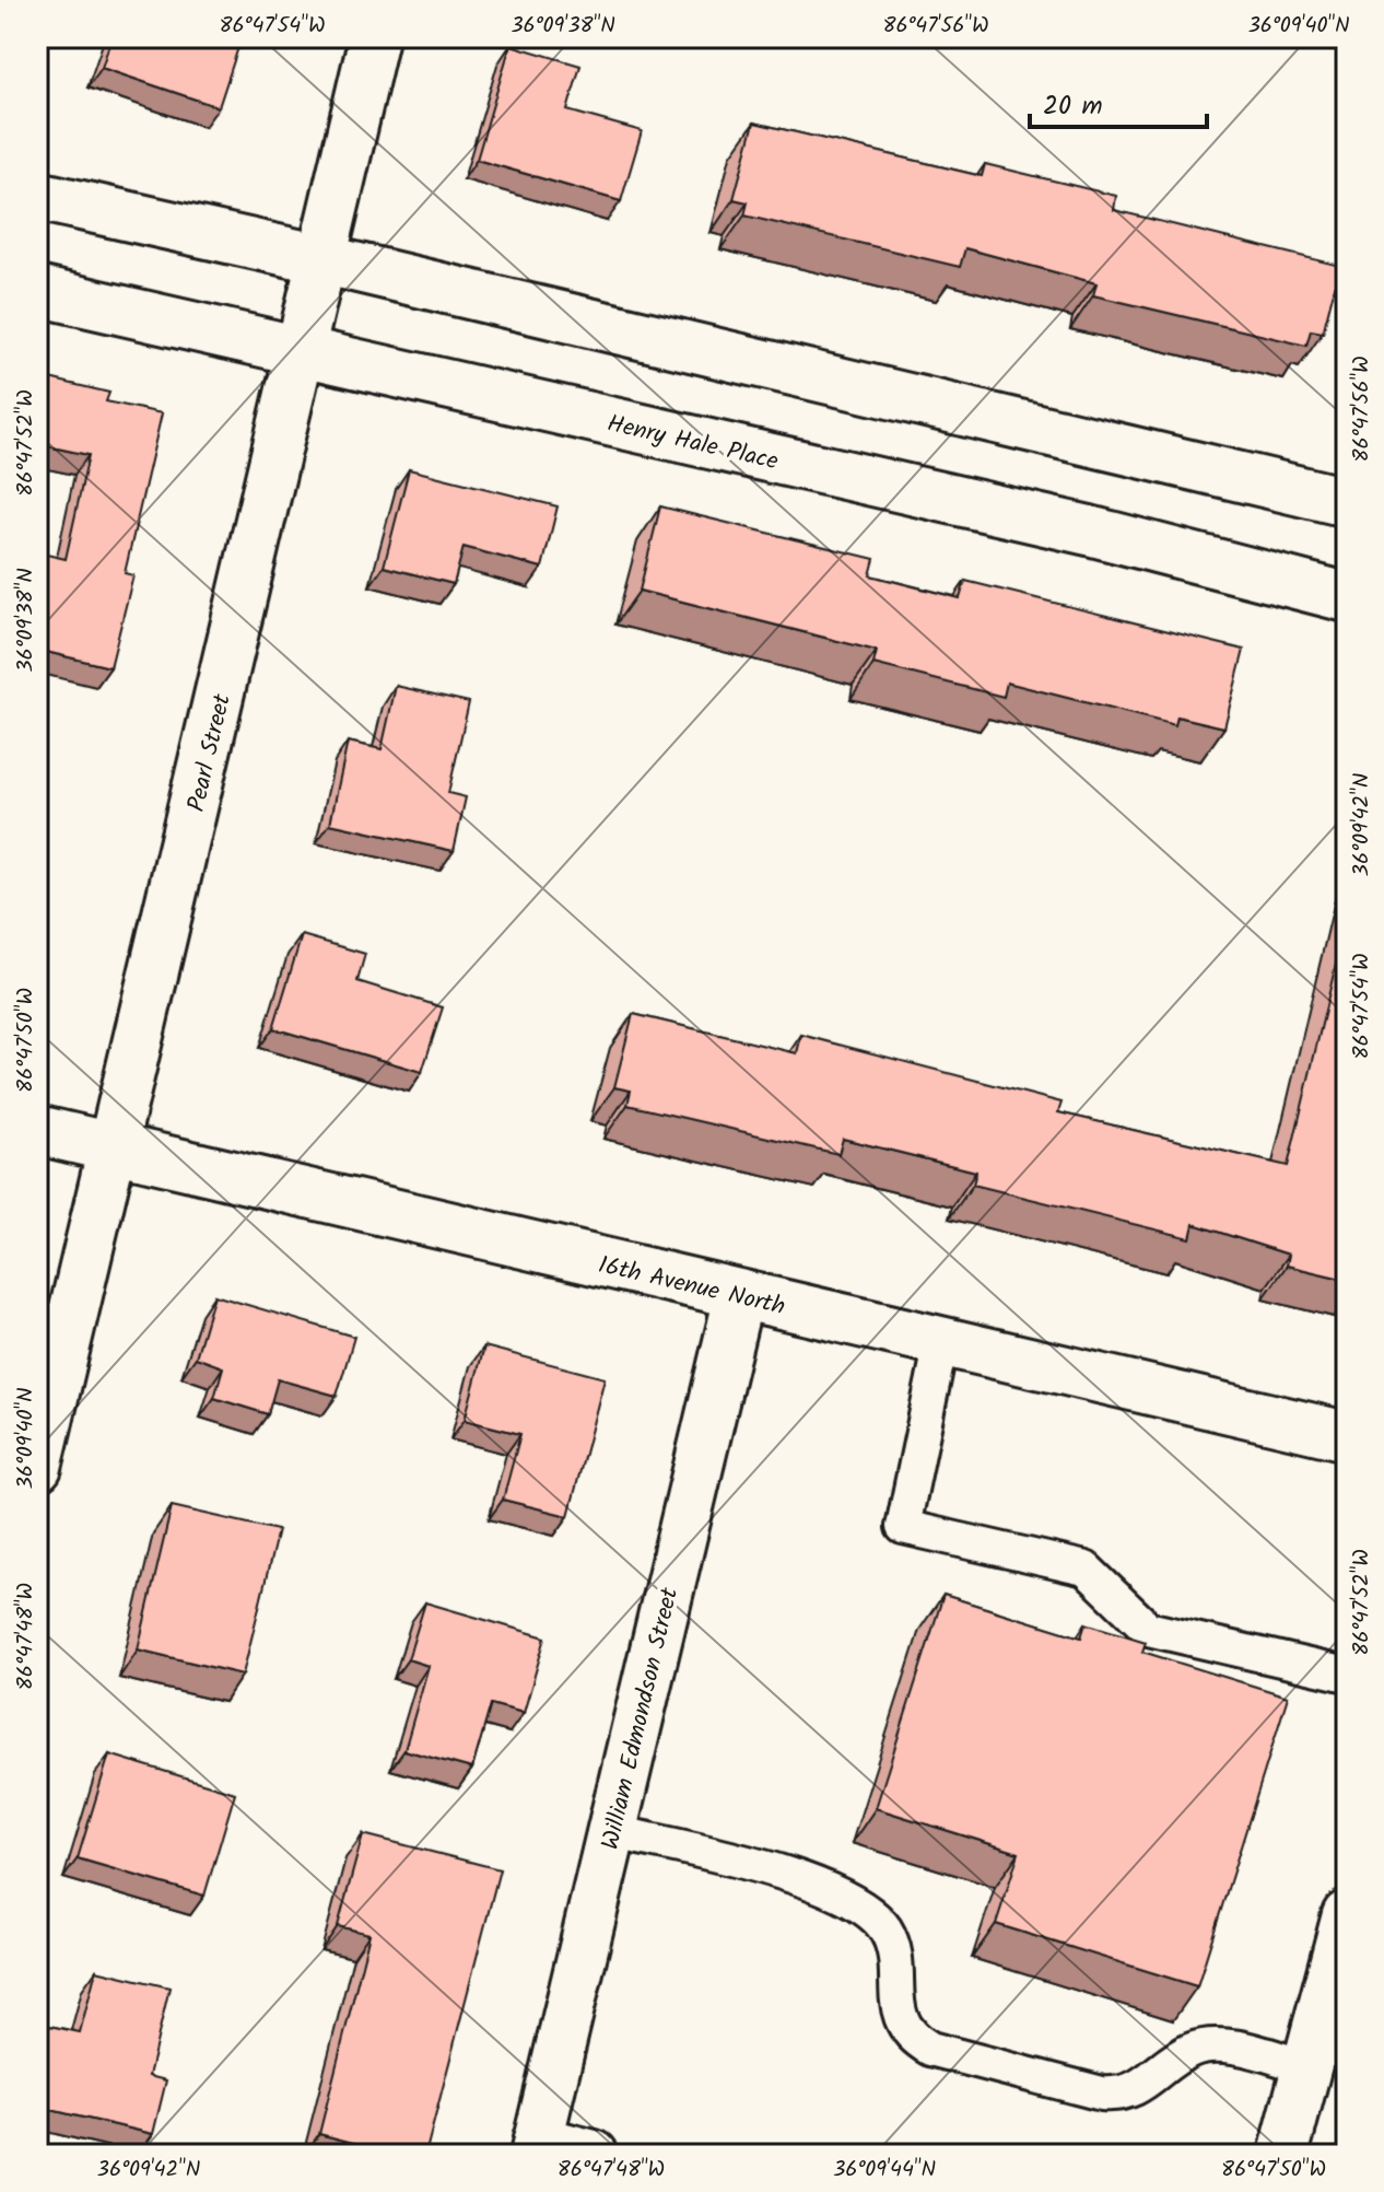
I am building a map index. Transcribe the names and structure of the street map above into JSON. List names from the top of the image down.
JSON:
{
  "streets": {
    "street": [
      "Henry Hale Place",
      "Pearl Street",
      "16th Avenue North",
      "William Edmondson Street"
    ]
  },
  "crossings": [
    ["Henry Hale Place", "Pearl Street"],
    ["Pearl Street", "16th Avenue North"],
    ["16th Avenue North", "William Edmondson Street"]
  ],
  "scale_bar": "20 m",
  "coordinates": [
    "86°47'54\"W",
    "36°09'38\"N",
    "86°47'56\"W",
    "36°09'40\"N",
    "86°47'52\"W",
    "36°09'42\"N",
    "86°47'50\"W",
    "86°47'48\"W",
    "36°09'44\"N"
  ]
}
